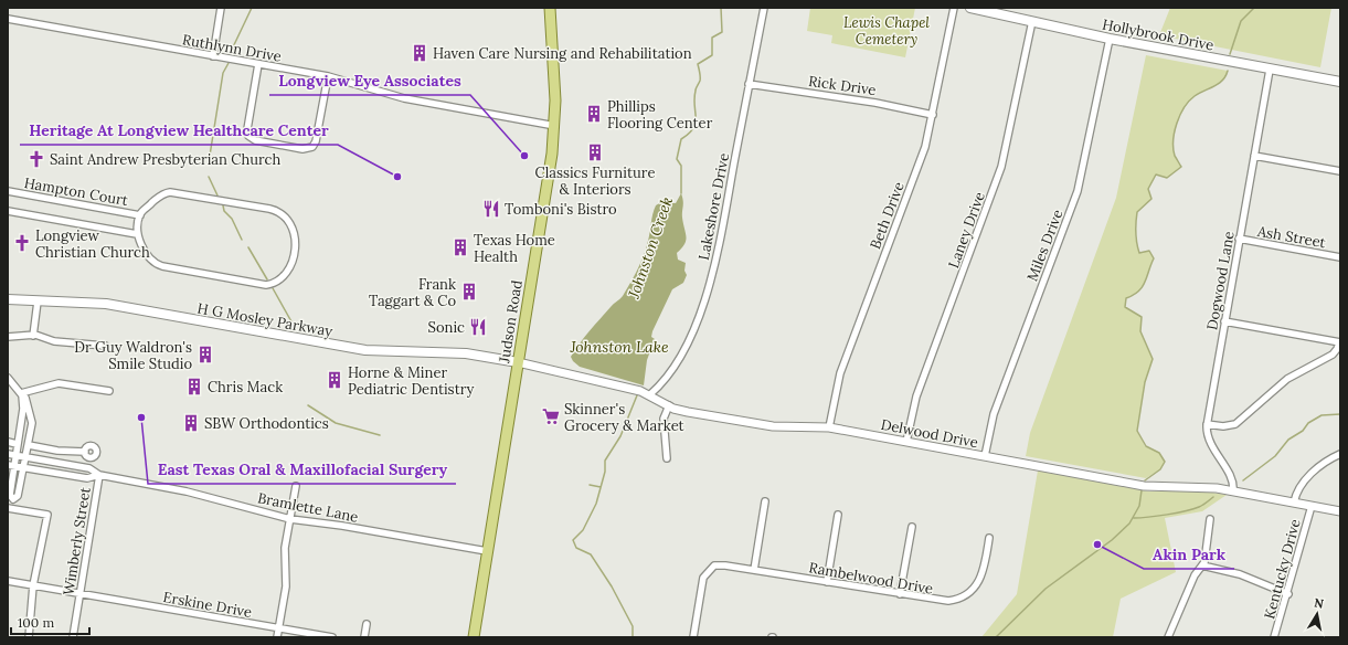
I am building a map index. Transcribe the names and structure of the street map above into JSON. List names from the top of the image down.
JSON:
{
  "streets": {
    "main road": ["Hollybrook Drive", "H G Mosley Parkway", "Judson Road"],
    "street": [
      "Ruthlynn Drive",
      "Rick Drive",
      "Hampton Court",
      "Lakeshore Drive",
      "Beth Drive",
      "Laney Drive",
      "Ash Street",
      "Miles Drive",
      "Dogwood Lane",
      "Delwood Drive",
      "Bramlette Lane",
      "Wimberly Street",
      "Kentucky Drive",
      "Rambelwood Drive",
      "Erskine Drive"
    ]
  },
  "crossings": [
    ["Hollybrook Drive", "Laney Drive"],
    ["Hollybrook Drive", "Miles Drive"],
    ["Hollybrook Drive", "Dogwood Lane"],
    ["Ruthlynn Drive", "Judson Road"],
    ["Rick Drive", "Lakeshore Drive"],
    ["Rick Drive", "Beth Drive"],
    ["Lakeshore Drive", "Delwood Drive"],
    ["Beth Drive", "Delwood Drive"],
    ["Laney Drive", "Delwood Drive"],
    ["Ash Street", "Dogwood Lane"],
    ["Miles Drive", "Delwood Drive"],
    ["Dogwood Lane", "Delwood Drive"],
    ["H G Mosley Parkway", "Judson Road"],
    ["H G Mosley Parkway", "Delwood Drive"],
    ["Judson Road", "Delwood Drive"],
    ["Judson Road", "Bramlette Lane"],
    ["Delwood Drive", "Kentucky Drive"],
    ["Bramlette Lane", "Wimberly Street"],
    ["Wimberly Street", "Erskine Drive"]
  ],
  "water": ["Johnston Creek", "Johnston Lake"],
  "parks": ["Lewis Chapel Cemetery"],
  "places": {
    "building": [
      "Haven Care Nursing and Rehabilitation",
      "Phillips Flooring Center",
      "Classics Furniture & Interiors",
      "Texas Home Health",
      "Frank Taggart & Co",
      "Dr Guy Waldron's Smile Studio",
      "Horne & Miner Pediatric Dentistry",
      "Chris Mack",
      "SBW Orthodontics"
    ],
    "other": [
      "Longview Eye Associates",
      "Heritage At Longview Healthcare Center",
      "East Texas Oral & Maxillofacial Surgery",
      "Akin Park"
    ],
    "church": ["Saint Andrew Presbyterian Church", "Longview Christian Church"],
    "restaurant": ["Tomboni's Bistro", "Sonic"],
    "supermarket": ["Skinner's Grocery & Market"]
  },
  "scale_bar": "100 m",
  "north": "top"
}
